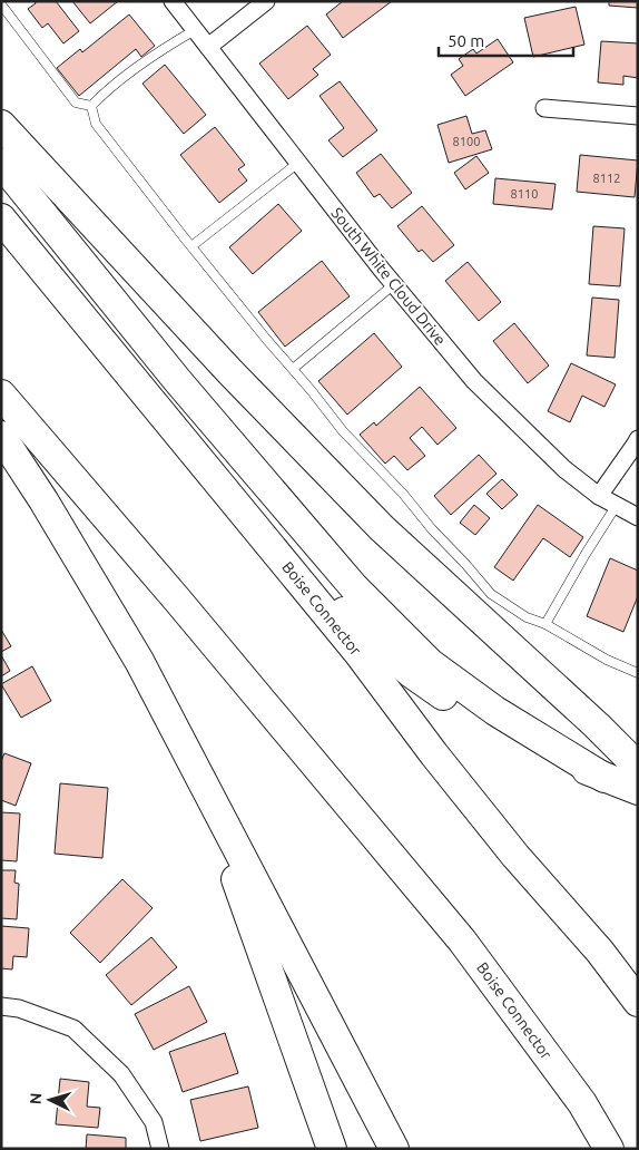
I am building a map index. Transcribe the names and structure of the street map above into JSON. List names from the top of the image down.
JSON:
{
  "streets": {
    "highway": ["Boise Connector"],
    "street": ["South White Cloud Drive"]
  },
  "house_numbers": ["8100", "8112", "8110"],
  "scale_bar": "50 m",
  "north": "left"
}
